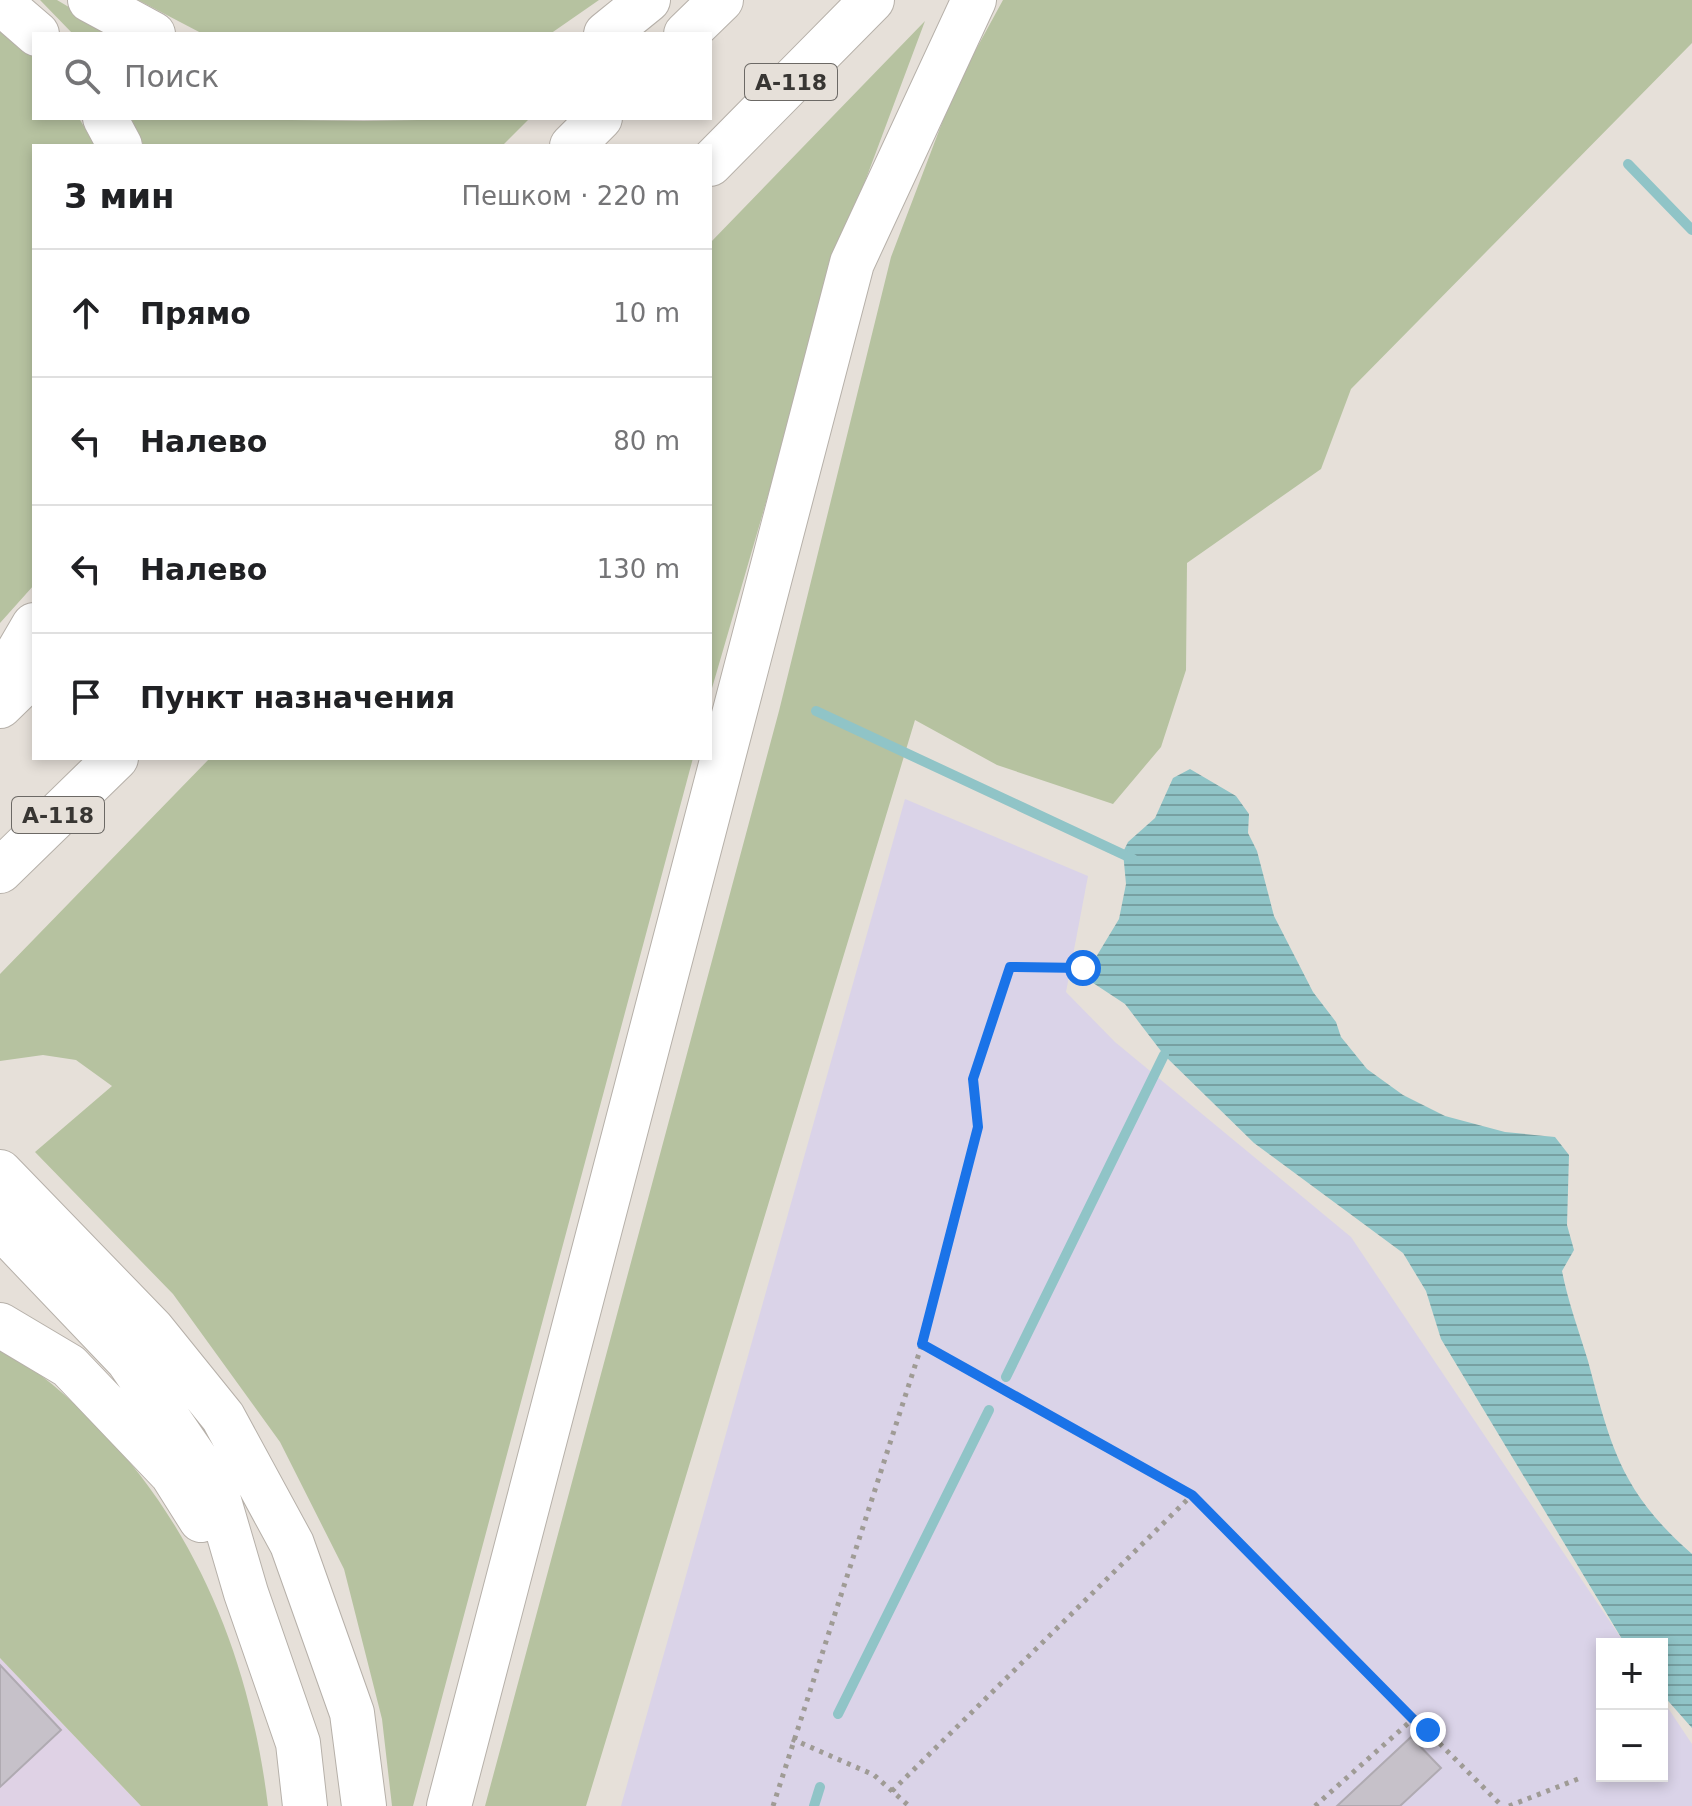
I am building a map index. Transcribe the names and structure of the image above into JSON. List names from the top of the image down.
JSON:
{
  "streets": {
    "main road": ["А-118"]
  },
  "page": {
    "search": "Поиск",
    "heading": ["3 мин", "Пешком · 220 m"],
    "list": [
      ["Прямо", "10 m"],
      ["Налево", "80 m"],
      ["Налево", "130 m"],
      "Пункт назначения"
    ],
    "map_buttons": ["+", "−"]
  }
}
